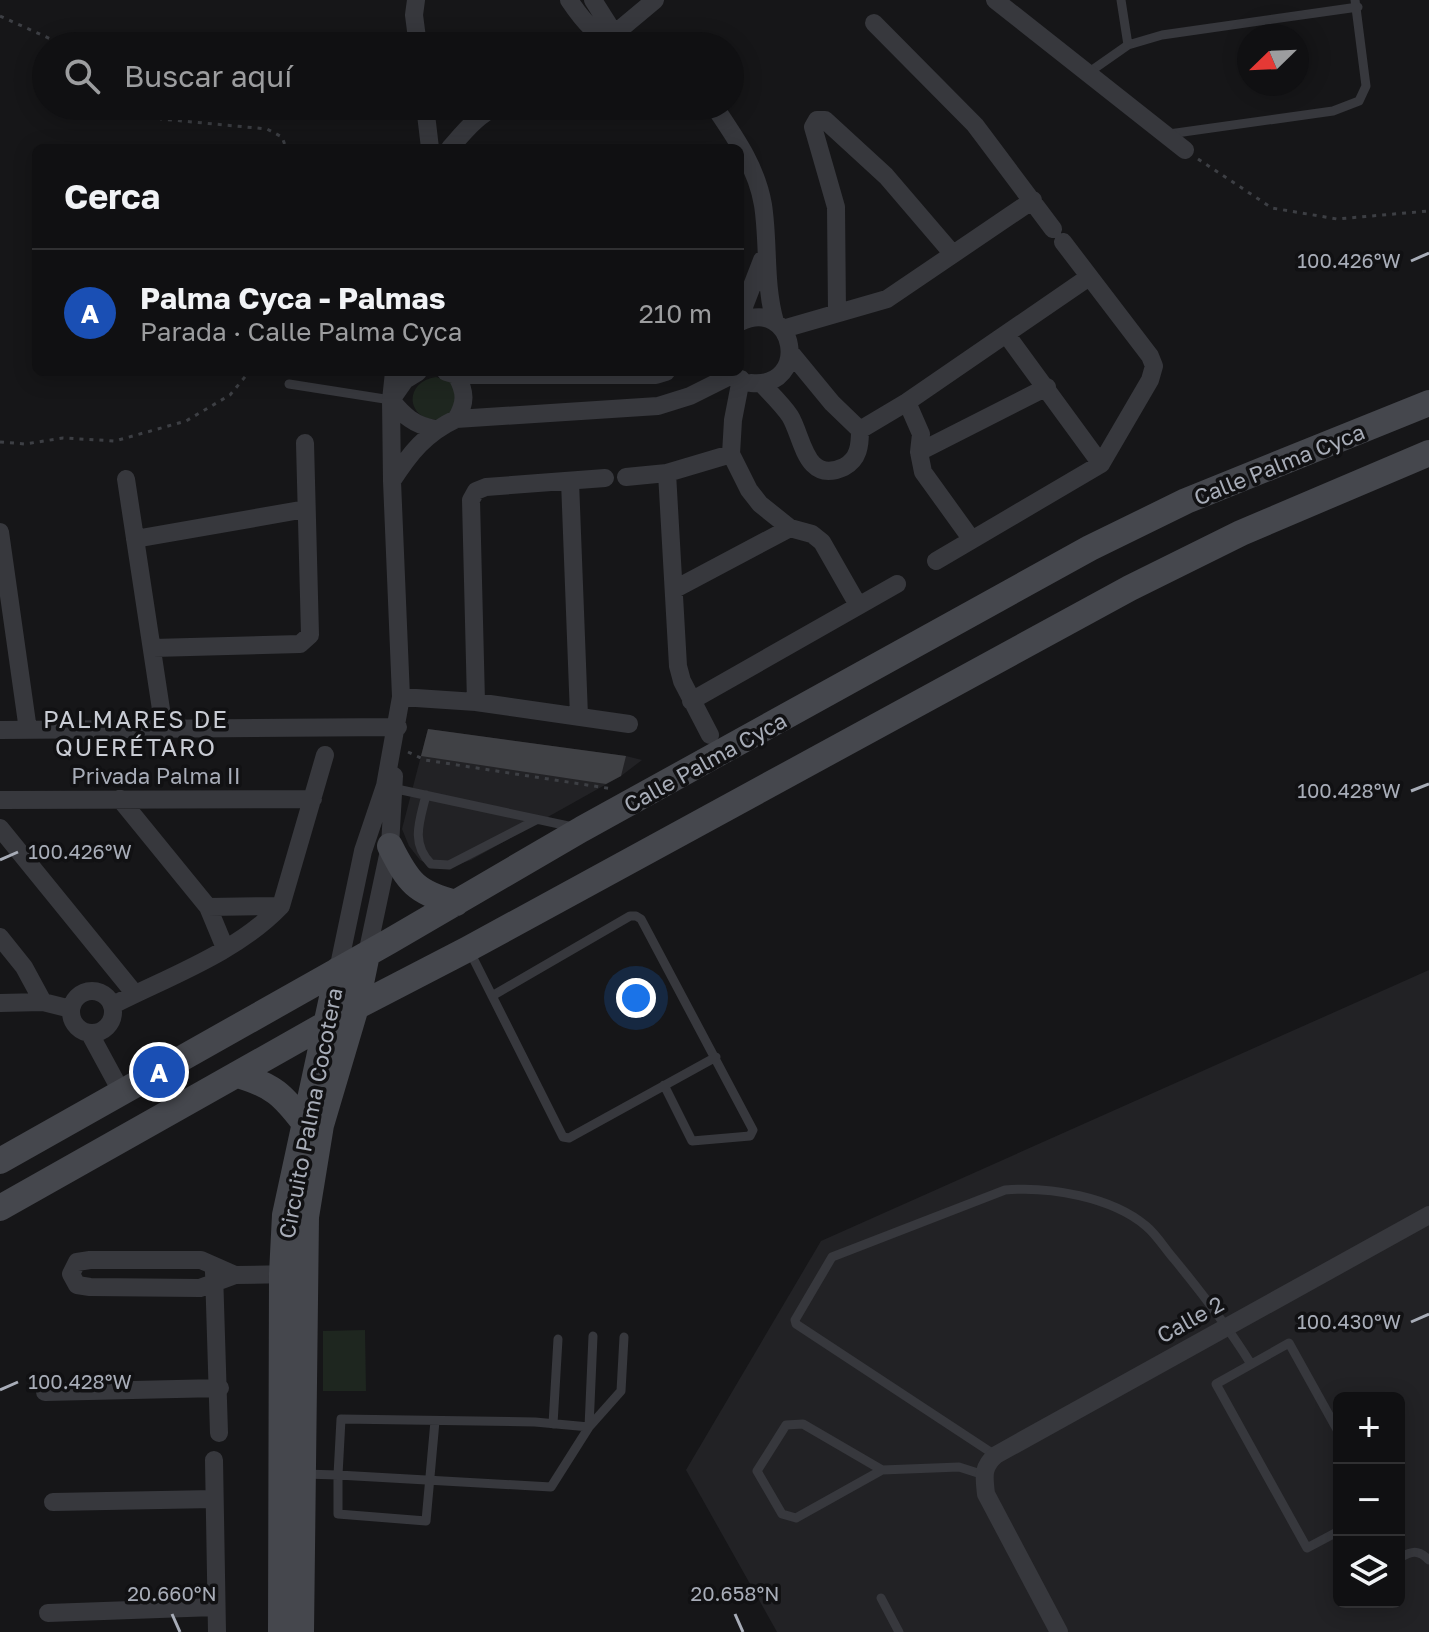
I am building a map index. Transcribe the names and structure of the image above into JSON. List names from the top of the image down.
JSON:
{
  "streets": {
    "street": [
      "Calle Palma Cyca",
      "Privada Palma II",
      "Circuito Palma Cocotera",
      "Calle 2"
    ]
  },
  "crossings": [
    ["Calle Palma Cyca", "Circuito Palma Cocotera"]
  ],
  "districts": ["PALMARES DE QUERÉTARO"],
  "north": "bottom left",
  "page": {
    "search": "Buscar aquí",
    "heading": "Cerca",
    "list": [
      {
        "mark": "A",
        "name": "Palma Cyca - Palmas",
        "note": "Parada · Calle Palma Cyca",
        "value": "210 m"
      }
    ],
    "pins": "A",
    "map_buttons": ["+", "−"]
  },
  "coordinates": [
    "100.426°W",
    "100.428°W",
    "100.430°W",
    "20.660°N",
    "20.658°N"
  ]
}
